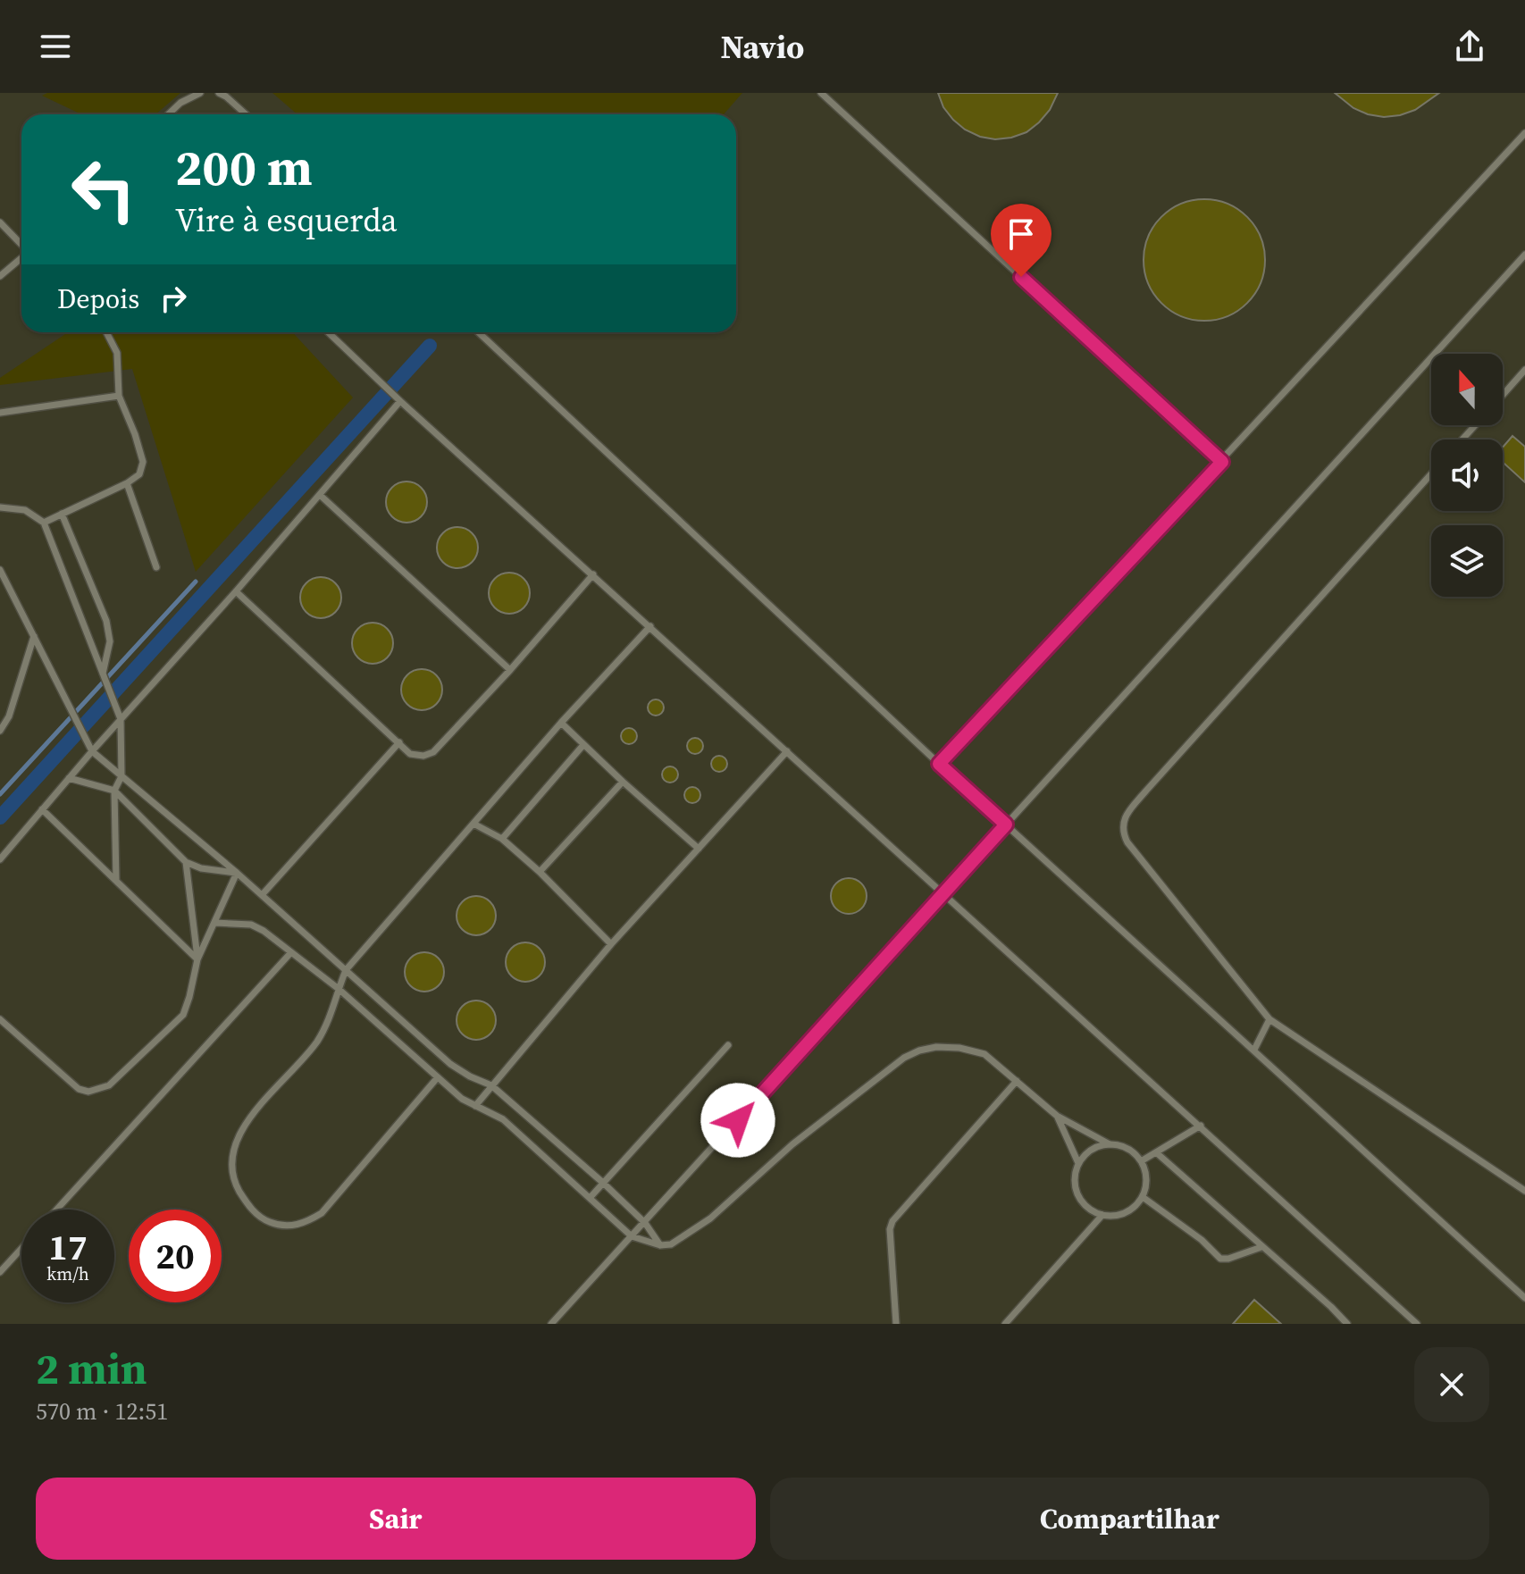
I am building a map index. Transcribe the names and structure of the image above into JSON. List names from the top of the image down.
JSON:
{
  "north": "top",
  "page": {
    "header": "Navio",
    "turn": ["200 m", "Vire à esquerda"],
    "then": "Depois",
    "speed": "17 km/h",
    "limit": "20",
    "heading": ["2 min", "570 m · 12:51"],
    "buttons": ["Sair", "Compartilhar"]
  }
}
